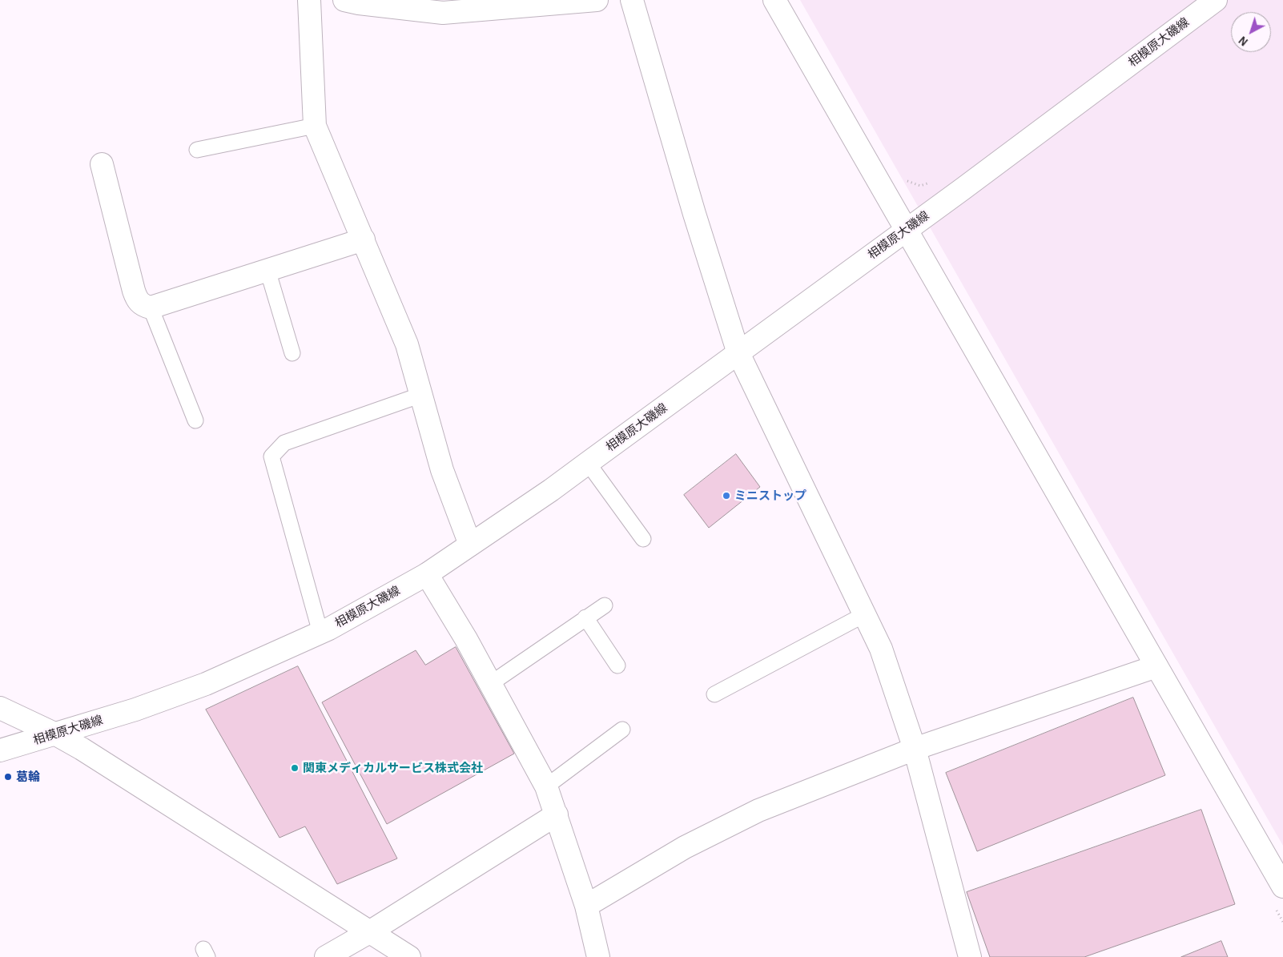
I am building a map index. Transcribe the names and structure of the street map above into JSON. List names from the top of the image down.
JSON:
{
  "streets": {
    "street": ["相模原大磯線"]
  },
  "places": ["ミニストップ", "関東メディカルサービス株式会社", "葛輪"],
  "north": "bottom left"
}
